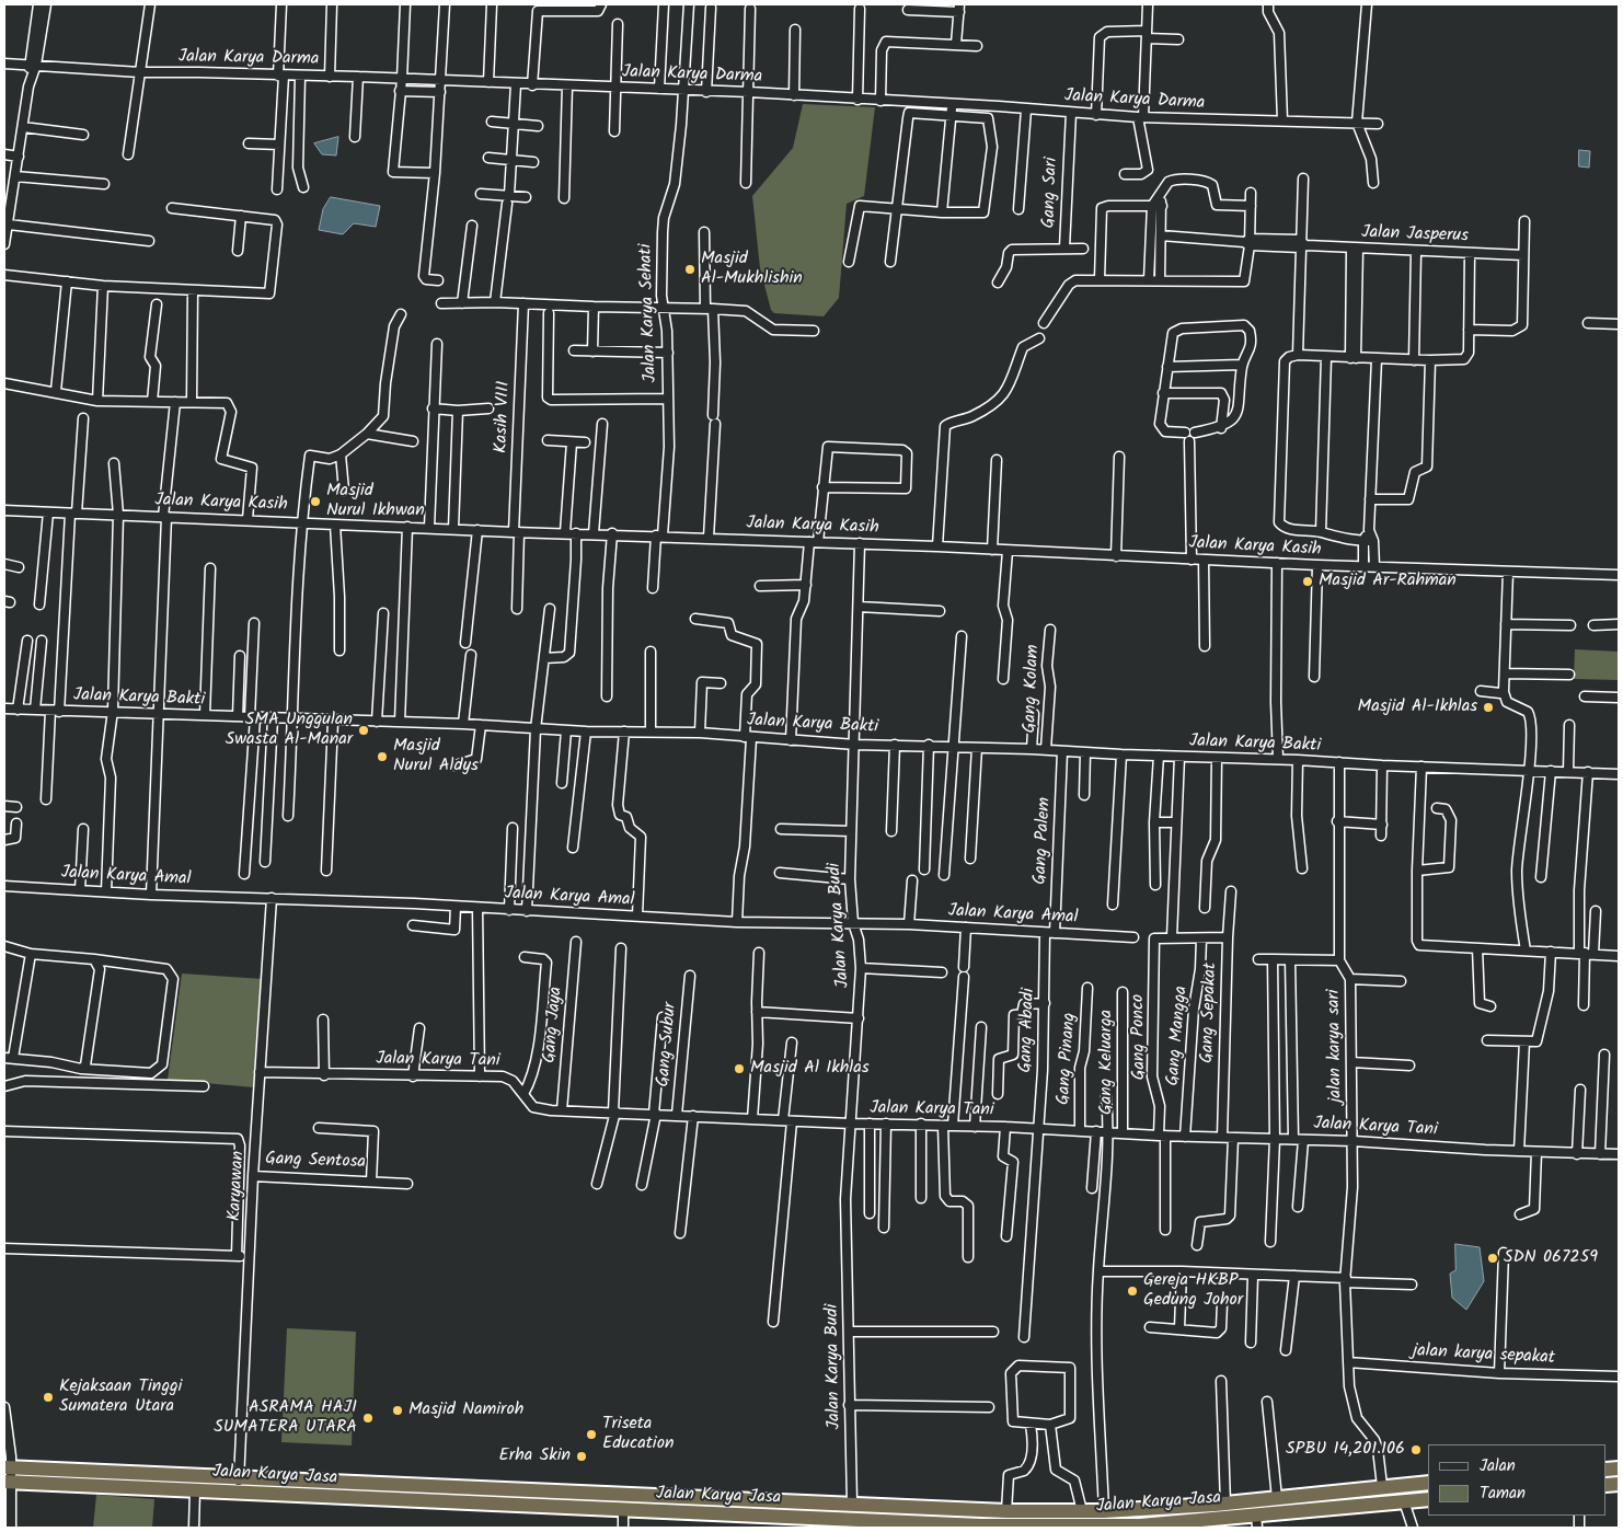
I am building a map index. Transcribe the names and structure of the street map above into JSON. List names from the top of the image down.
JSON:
{
  "streets": {
    "highway": ["Jalan Karya Jasa"],
    "street": [
      "Jalan Karya Darma",
      "Gang Sari",
      "Jalan Jasperus",
      "Jalan Karya Sehati",
      "Kasih VIII",
      "Jalan Karya Kasih",
      "Gang Kolam",
      "Jalan Karya Bakti",
      "Gang Palem",
      "Jalan Karya Amal",
      "Jalan Karya Budi",
      "Gang Sepakat",
      "Gang Jaya",
      "Gang Abadi",
      "Gang Mangga",
      "Gang Ponco",
      "Gang Subur",
      "jalan karya sari",
      "Gang Pinang",
      "Jalan Karya Tani",
      "Gang Keluarga",
      "Gang Sentosa",
      "Karyawan",
      "jalan karya sepakat"
    ]
  },
  "crossings": [
    ["Jalan Karya Darma", "Gang Sari"],
    ["Jalan Karya Darma", "Jalan Karya Sehati"],
    ["Jalan Karya Sehati", "Jalan Karya Kasih"],
    ["Kasih VIII", "Jalan Karya Kasih"],
    ["Jalan Karya Kasih", "Jalan Karya Budi"],
    ["Gang Kolam", "Jalan Karya Bakti"],
    ["Jalan Karya Bakti", "Gang Palem"],
    ["Jalan Karya Bakti", "Jalan Karya Budi"],
    ["Jalan Karya Bakti", "jalan karya sari"],
    ["Gang Palem", "Jalan Karya Amal"],
    ["Jalan Karya Amal", "Jalan Karya Budi"],
    ["Jalan Karya Amal", "Gang Abadi"],
    ["Jalan Karya Amal", "Karyawan"],
    ["Jalan Karya Budi", "Jalan Karya Tani"],
    ["Jalan Karya Budi", "Jalan Karya Jasa"],
    ["Gang Sepakat", "Jalan Karya Tani"],
    ["Gang Jaya", "Jalan Karya Tani"],
    ["Gang Abadi", "Jalan Karya Tani"],
    ["Gang Mangga", "Jalan Karya Tani"],
    ["Gang Ponco", "Jalan Karya Tani"],
    ["Gang Subur", "Jalan Karya Tani"],
    ["jalan karya sari", "Jalan Karya Tani"],
    ["jalan karya sari", "jalan karya sepakat"],
    ["jalan karya sari", "Jalan Karya Jasa"],
    ["Gang Pinang", "Jalan Karya Tani"],
    ["Jalan Karya Tani", "Gang Keluarga"],
    ["Jalan Karya Tani", "Karyawan"],
    ["Gang Sentosa", "Karyawan"],
    ["Karyawan", "Jalan Karya Jasa"]
  ],
  "places": [
    "Masjid Al-Mukhlishin",
    "Masjid Nurul Ikhwan",
    "Masjid Ar-Rahman",
    "Masjid Al-Ikhlas",
    "SMA Unggulan Swasta Al-Manar",
    "Masjid Nurul Aldys",
    "Masjid Al Ikhlas",
    "SDN 067259",
    "Gereja HKBP Gedung Johor",
    "Kejaksaan Tinggi Sumatera Utara",
    "Masjid Namiroh",
    "ASRAMA HAJI SUMATERA UTARA",
    "Triseta Education",
    "SPBU 14,201.106",
    "Erha Skin"
  ],
  "legend": ["Jalan", "Taman"]
}
